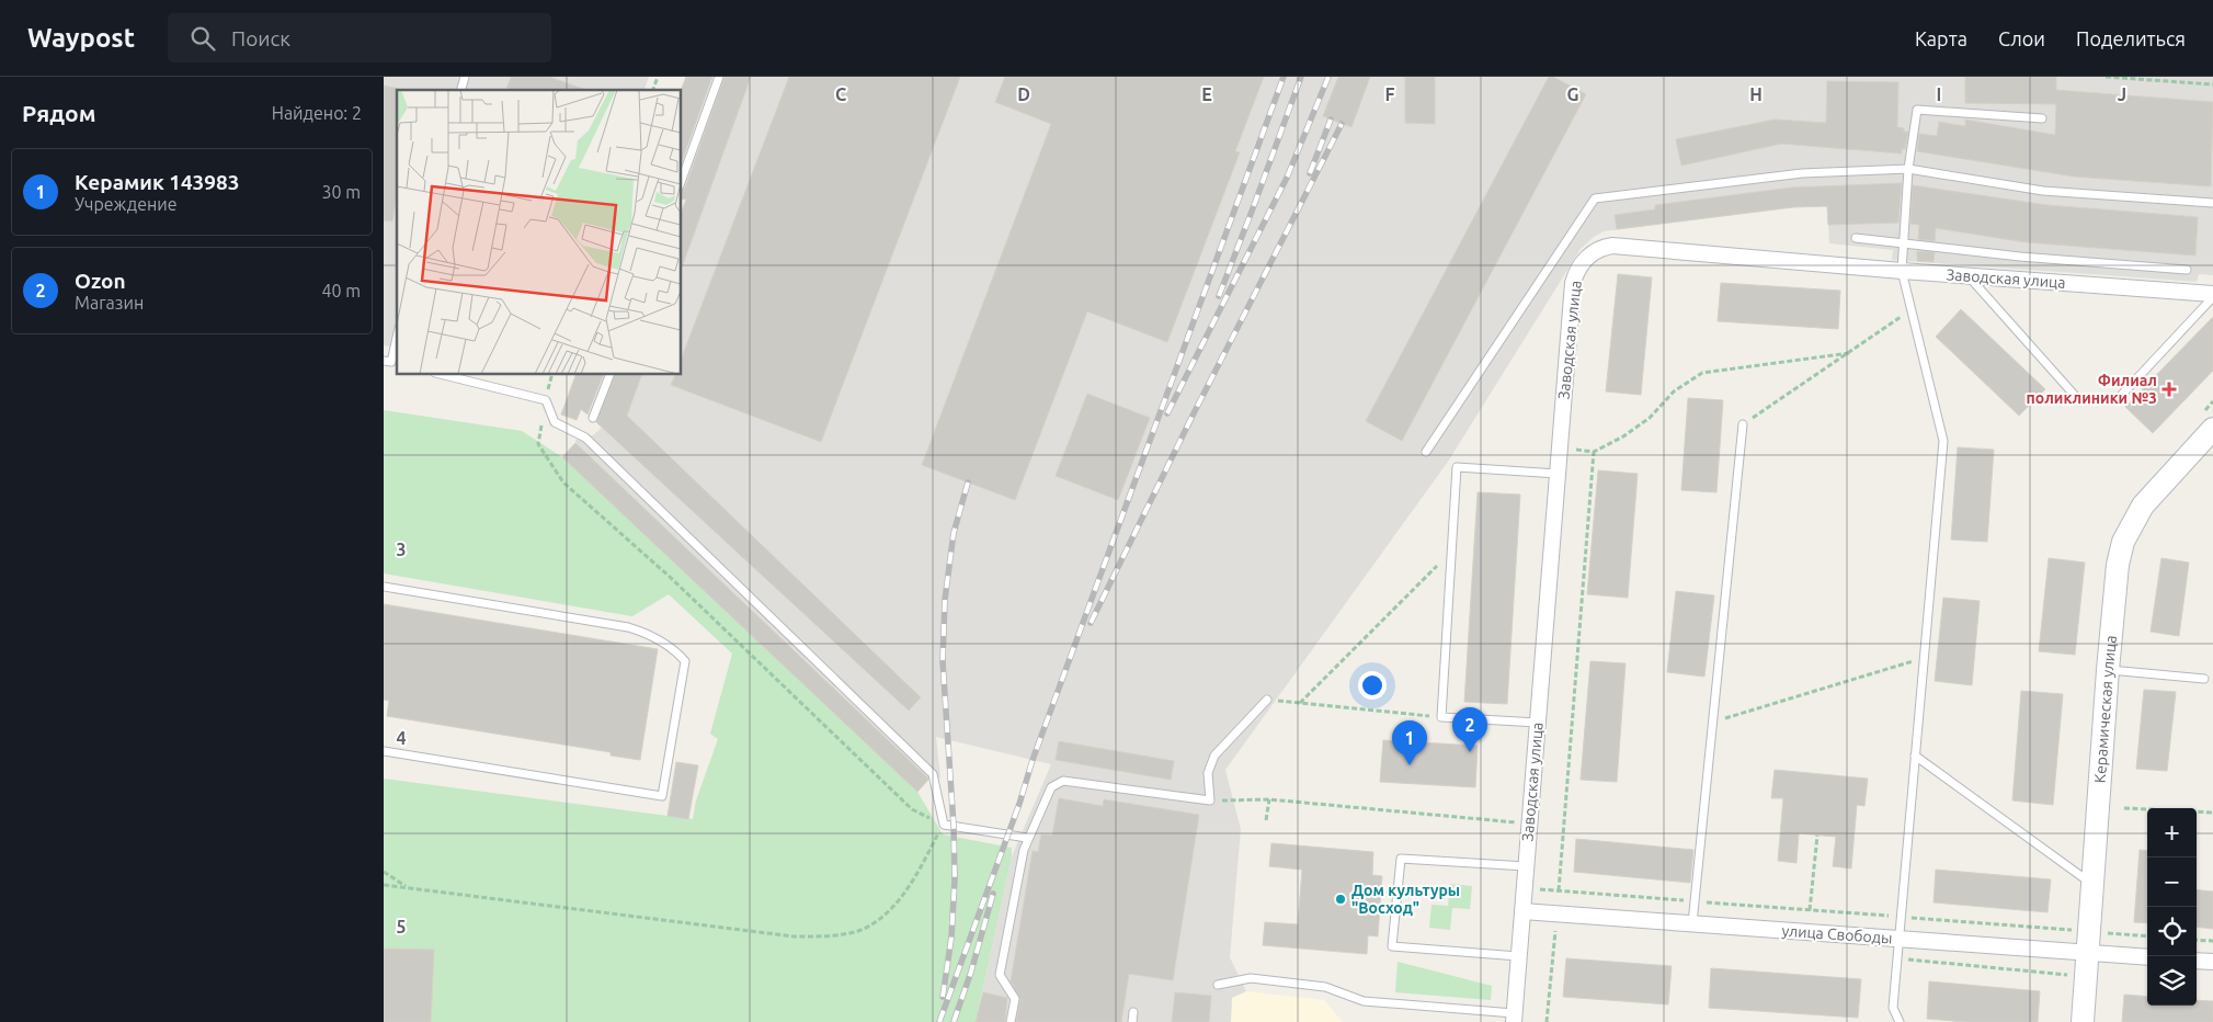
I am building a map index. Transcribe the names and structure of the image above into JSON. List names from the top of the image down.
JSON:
{
  "streets": {
    "main road": ["Керамическая улица"],
    "street": ["Заводская улица", "улица Свободы"]
  },
  "crossings": [
    ["Заводская улица", "улица Свободы"],
    ["Керамическая улица", "улица Свободы"]
  ],
  "places": {
    "health": ["Филиал поликлиники №3"],
    "other": ["Дом культуры \"Восход\""]
  },
  "page": {
    "header": "Waypost",
    "search": "Поиск",
    "nav": ["Карта", "Слои", "Поделиться"],
    "heading": ["Рядом", "Найдено: 2"],
    "list": [
      {
        "mark": "1",
        "name": "Керамик 143983",
        "note": "Учреждение",
        "value": "30 m"
      },
      {
        "mark": "2",
        "name": "Ozon",
        "note": "Магазин",
        "value": "40 m"
      }
    ],
    "pins": ["2", "1"],
    "map_buttons": ["+", "−"]
  },
  "grid": {
    "columns": [
      "C",
      "D",
      "E",
      "F",
      "G",
      "H",
      "I",
      "J"
    ],
    "rows": ["3", "4", "5"]
  }
}
